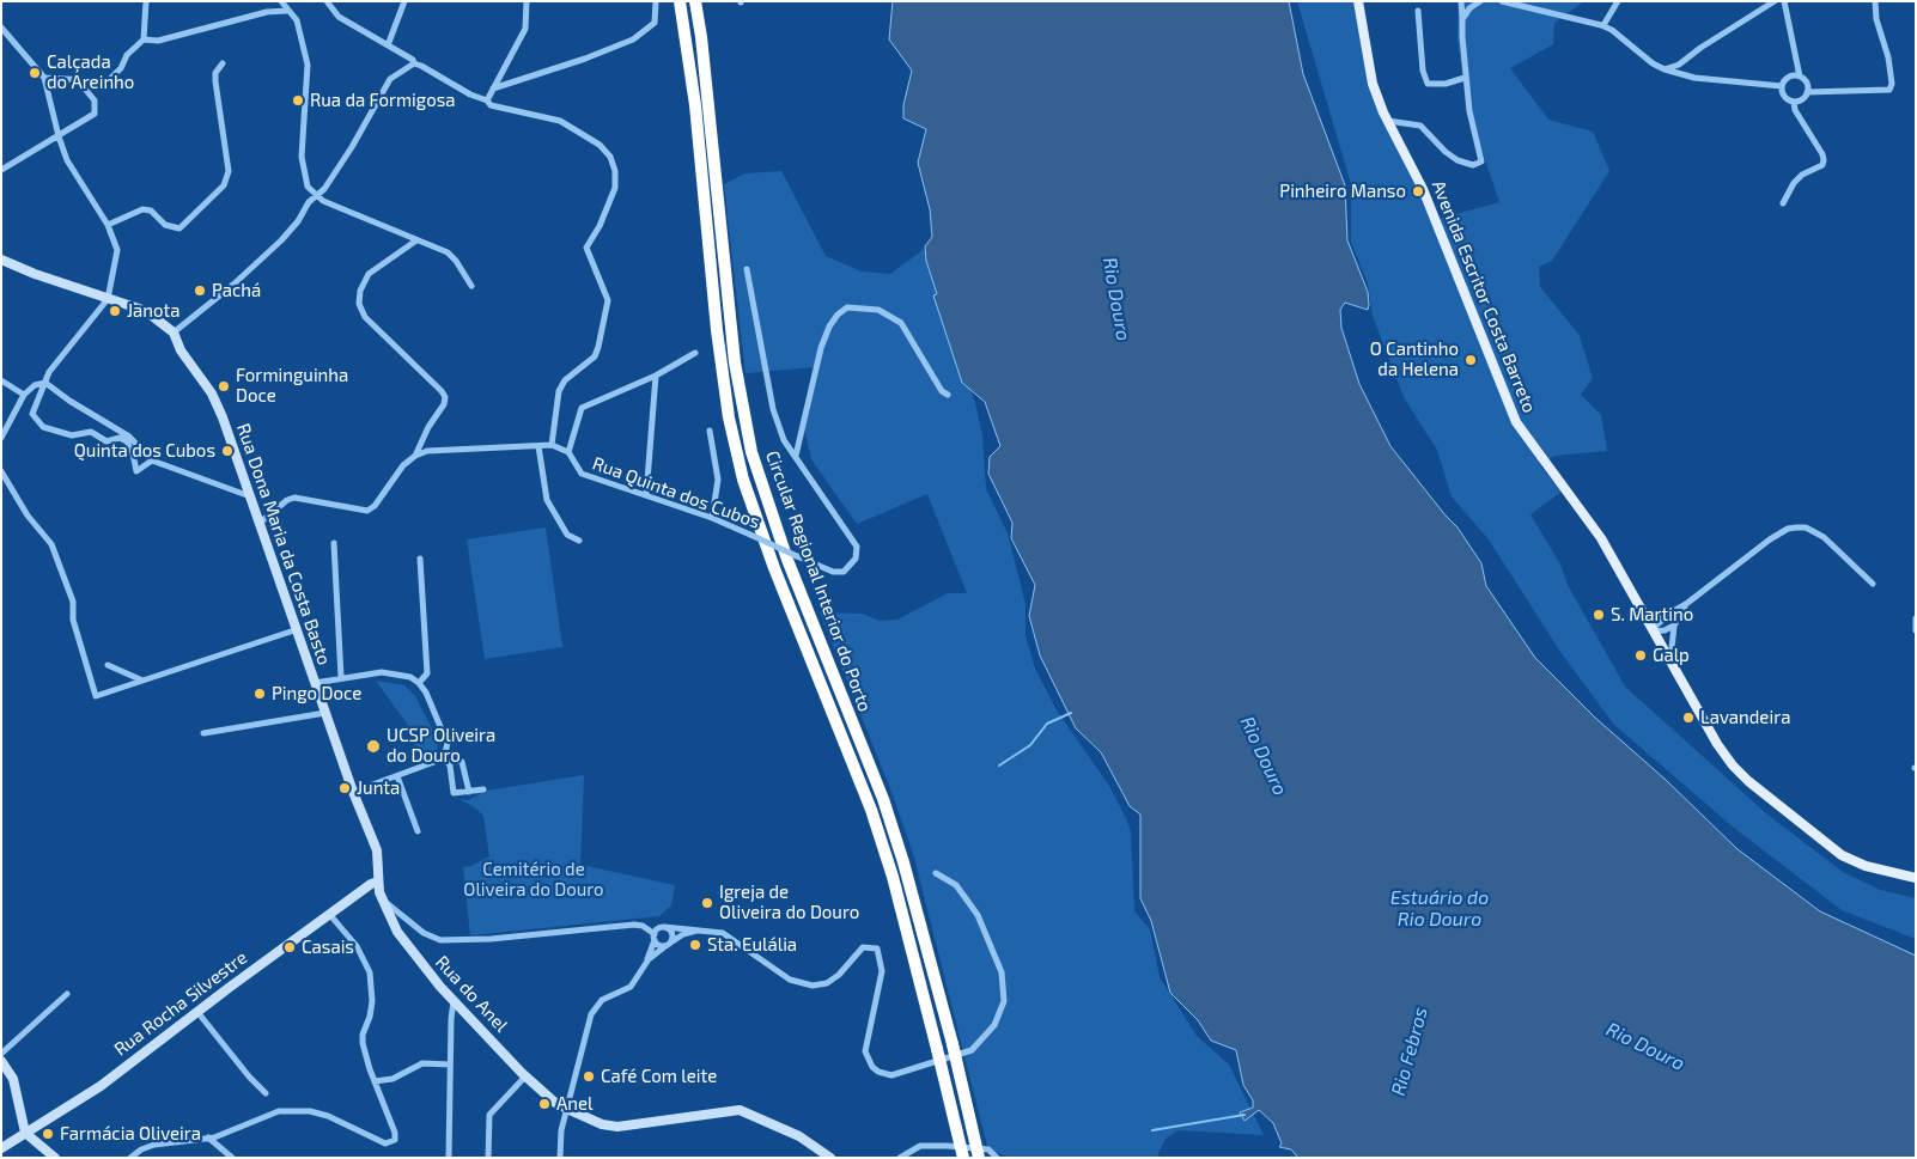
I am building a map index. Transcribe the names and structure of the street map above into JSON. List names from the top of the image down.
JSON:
{
  "streets": {
    "highway": ["Circular Regional Interior do Porto"],
    "main road": ["Avenida Escritor Costa Barreto"],
    "street": [
      "Rua Quinta dos Cubos",
      "Rua Dona Maria da Costa Basto",
      "Rua do Anel",
      "Rua Rocha Silvestre"
    ]
  },
  "crossings": [
    ["Rua Dona Maria da Costa Basto", "Rua do Anel"],
    ["Rua Dona Maria da Costa Basto", "Rua Rocha Silvestre"],
    ["Rua do Anel", "Rua Rocha Silvestre"]
  ],
  "water": ["Rio Douro", "Estuário do Rio Douro", "Rio Febros"],
  "parks": ["Cemitério de Oliveira do Douro"],
  "places": [
    "Calçada do Areinho",
    "Rua da Formigosa",
    "Pinheiro Manso",
    "Pachá",
    "Janota",
    "O Cantinho da Helena",
    "Forminguinha Doce",
    "Quinta dos Cubos",
    "S. Martino",
    "Galp",
    "Pingo Doce",
    "Lavandeira",
    "UCSP Oliveira do Douro",
    "Junta",
    "Igreja de Oliveira do Douro",
    "Sta. Eulália",
    "Casais",
    "Café Com leite",
    "Anel",
    "Farmácia Oliveira"
  ]
}
